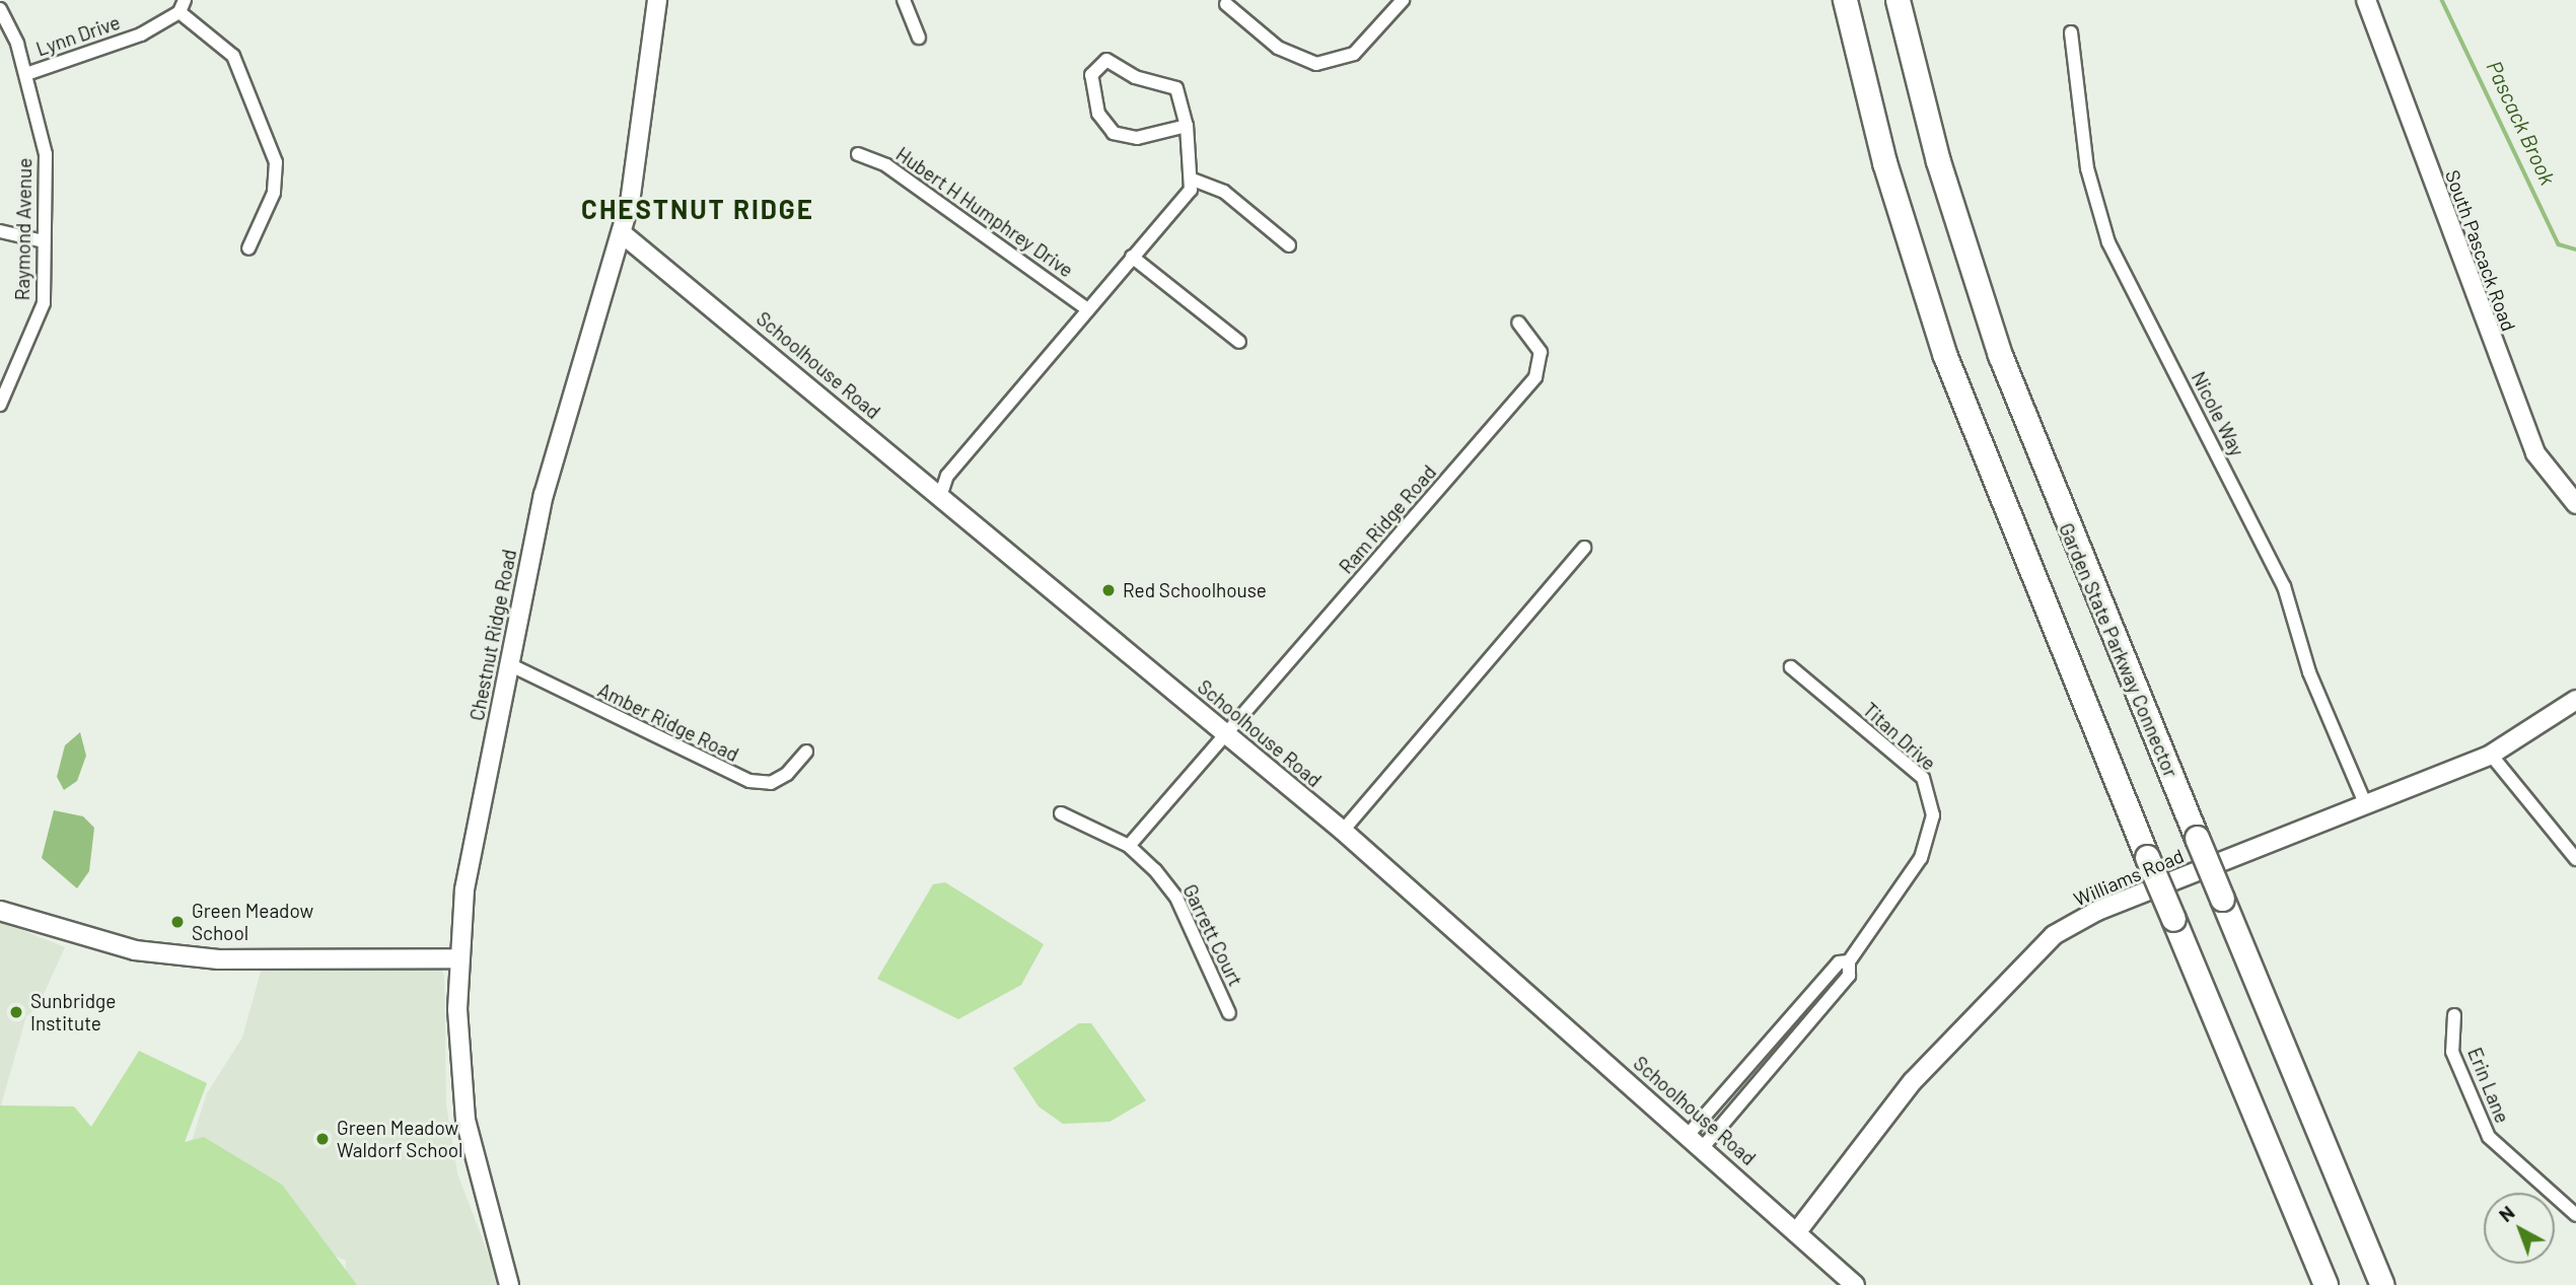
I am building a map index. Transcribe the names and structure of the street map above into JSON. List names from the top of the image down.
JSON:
{
  "streets": {
    "highway": ["Garden State Parkway Connector"],
    "street": [
      "Lynn Drive",
      "Hubert H Humphrey Drive",
      "Raymond Avenue",
      "South Pascack Road",
      "Schoolhouse Road",
      "Nicole Way",
      "Ram Ridge Road",
      "Chestnut Ridge Road",
      "Amber Ridge Road",
      "Titan Drive",
      "Williams Road",
      "Garrett Court",
      "Erin Lane"
    ]
  },
  "crossings": [
    ["Lynn Drive", "Raymond Avenue"],
    ["Schoolhouse Road", "Ram Ridge Road"],
    ["Schoolhouse Road", "Chestnut Ridge Road"],
    ["Schoolhouse Road", "Titan Drive"],
    ["Schoolhouse Road", "Williams Road"],
    ["Nicole Way", "Williams Road"],
    ["Chestnut Ridge Road", "Amber Ridge Road"]
  ],
  "districts": ["CHESTNUT RIDGE"],
  "water": ["Pascack Brook"],
  "places": [
    "Red Schoolhouse",
    "Green Meadow School",
    "Sunbridge Institute",
    "Green Meadow Waldorf School"
  ],
  "north": "top left"
}
